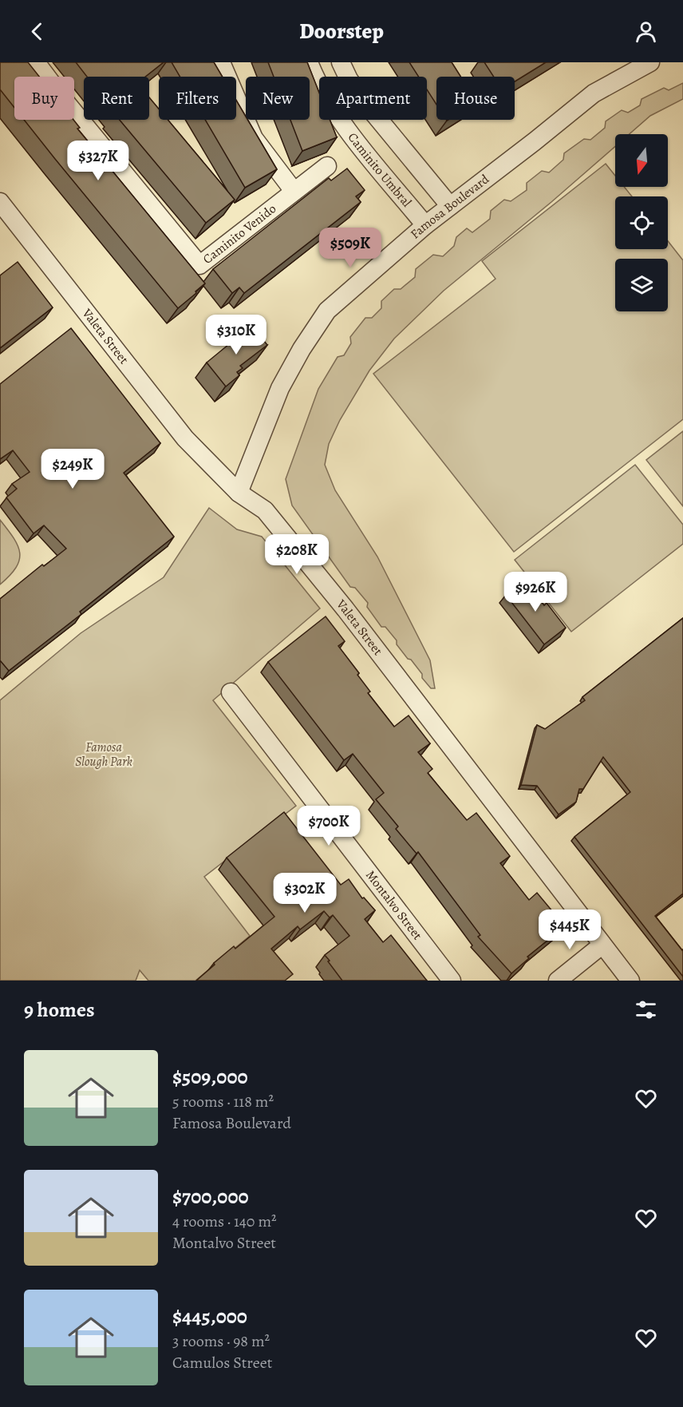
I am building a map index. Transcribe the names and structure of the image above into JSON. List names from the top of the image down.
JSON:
{
  "streets": {
    "street": [
      "Caminito Umbral",
      "Famosa Boulevard",
      "Caminito Venido",
      "Valeta Street",
      "Montalvo Street"
    ]
  },
  "crossings": [
    ["Caminito Umbral", "Famosa Boulevard"],
    ["Famosa Boulevard", "Valeta Street"]
  ],
  "parks": ["Famosa Slough Park"],
  "north": "bottom",
  "page": {
    "header": "Doorstep",
    "chip": [
      "Buy",
      "Rent",
      "Filters",
      "New",
      "Apartment",
      "House"
    ],
    "price": [
      "$327K",
      "$509K",
      "$310K",
      "$249K",
      "$208K",
      "$926K",
      "$700K",
      "$302K",
      "$445K"
    ],
    "heading": "9 homes",
    "list": [
      {
        "name": "$509,000",
        "note": "5 rooms · 118 m² · Famosa Boulevard"
      },
      {
        "name": "$700,000",
        "note": "4 rooms · 140 m² · Montalvo Street"
      },
      {
        "name": "$445,000",
        "note": "3 rooms · 98 m² · Camulos Street"
      }
    ]
  }
}
